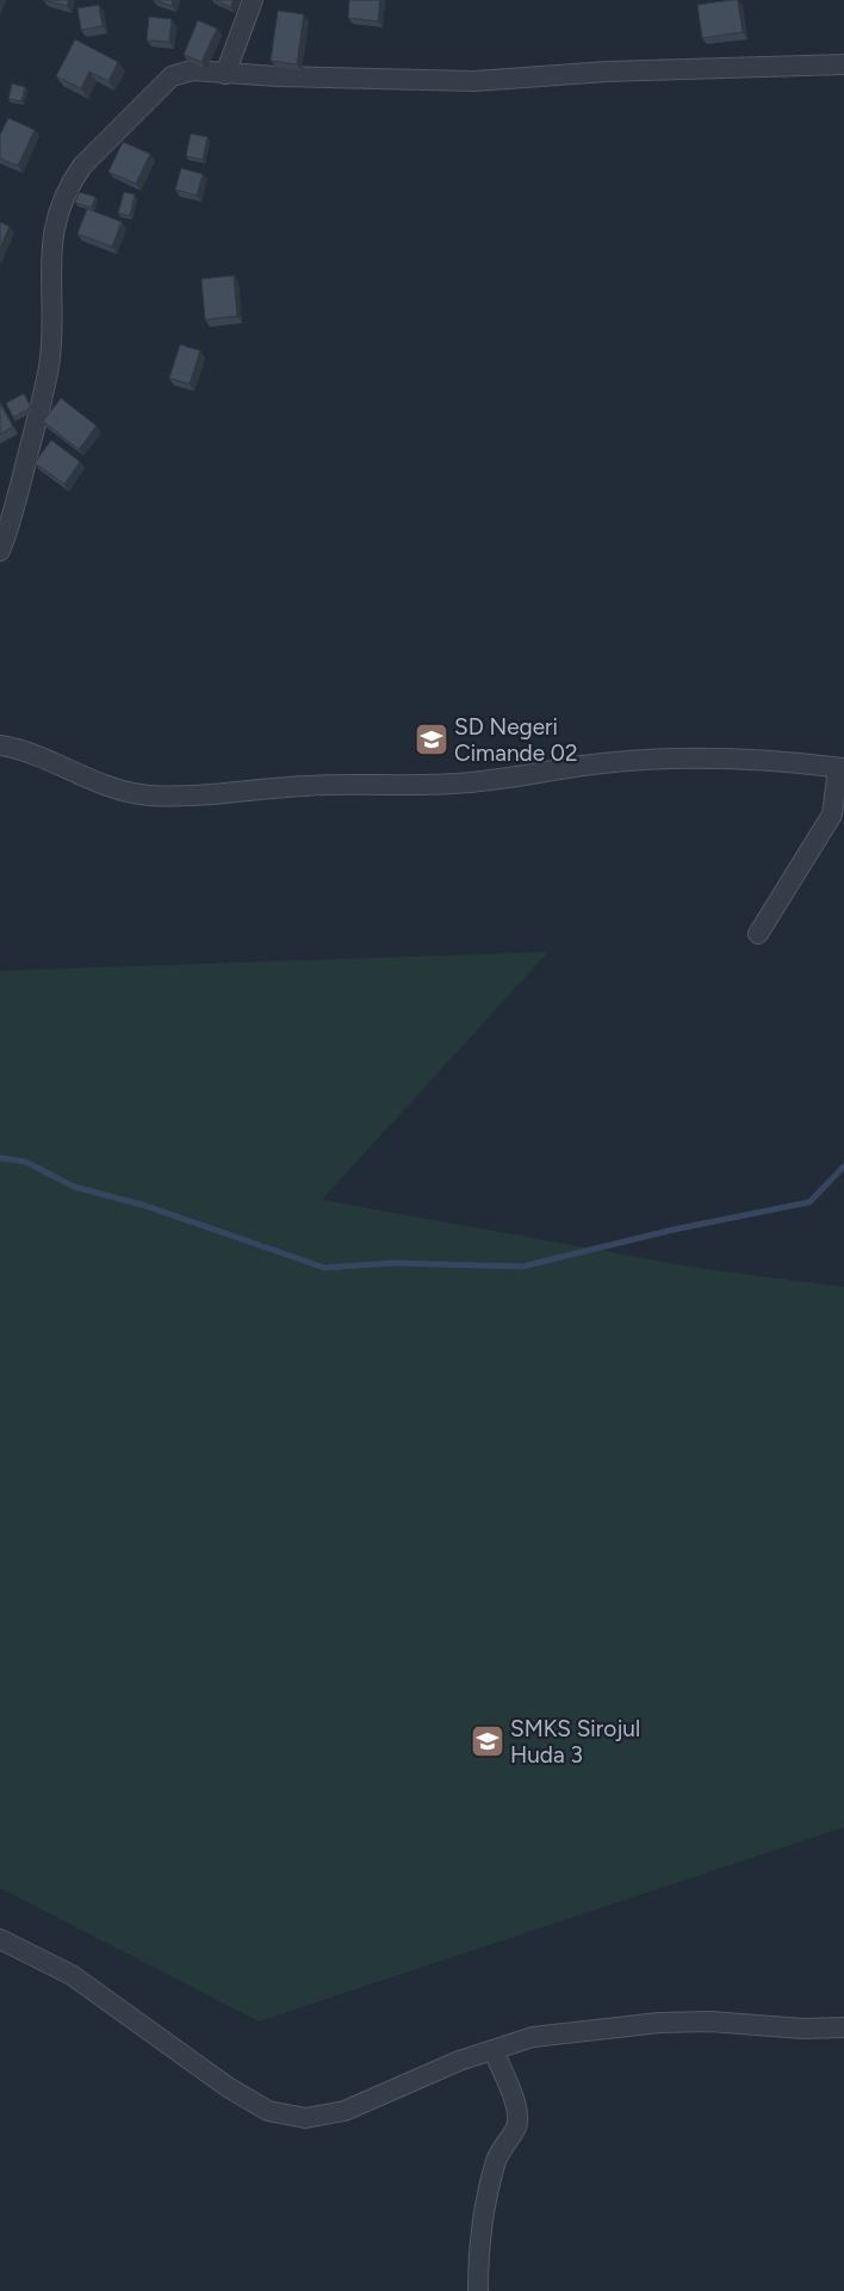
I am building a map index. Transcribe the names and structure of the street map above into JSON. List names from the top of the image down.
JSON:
{
  "places": {
    "school or university": ["SD Negeri Cimande 02", "SMKS Sirojul Huda 3"]
  }
}
